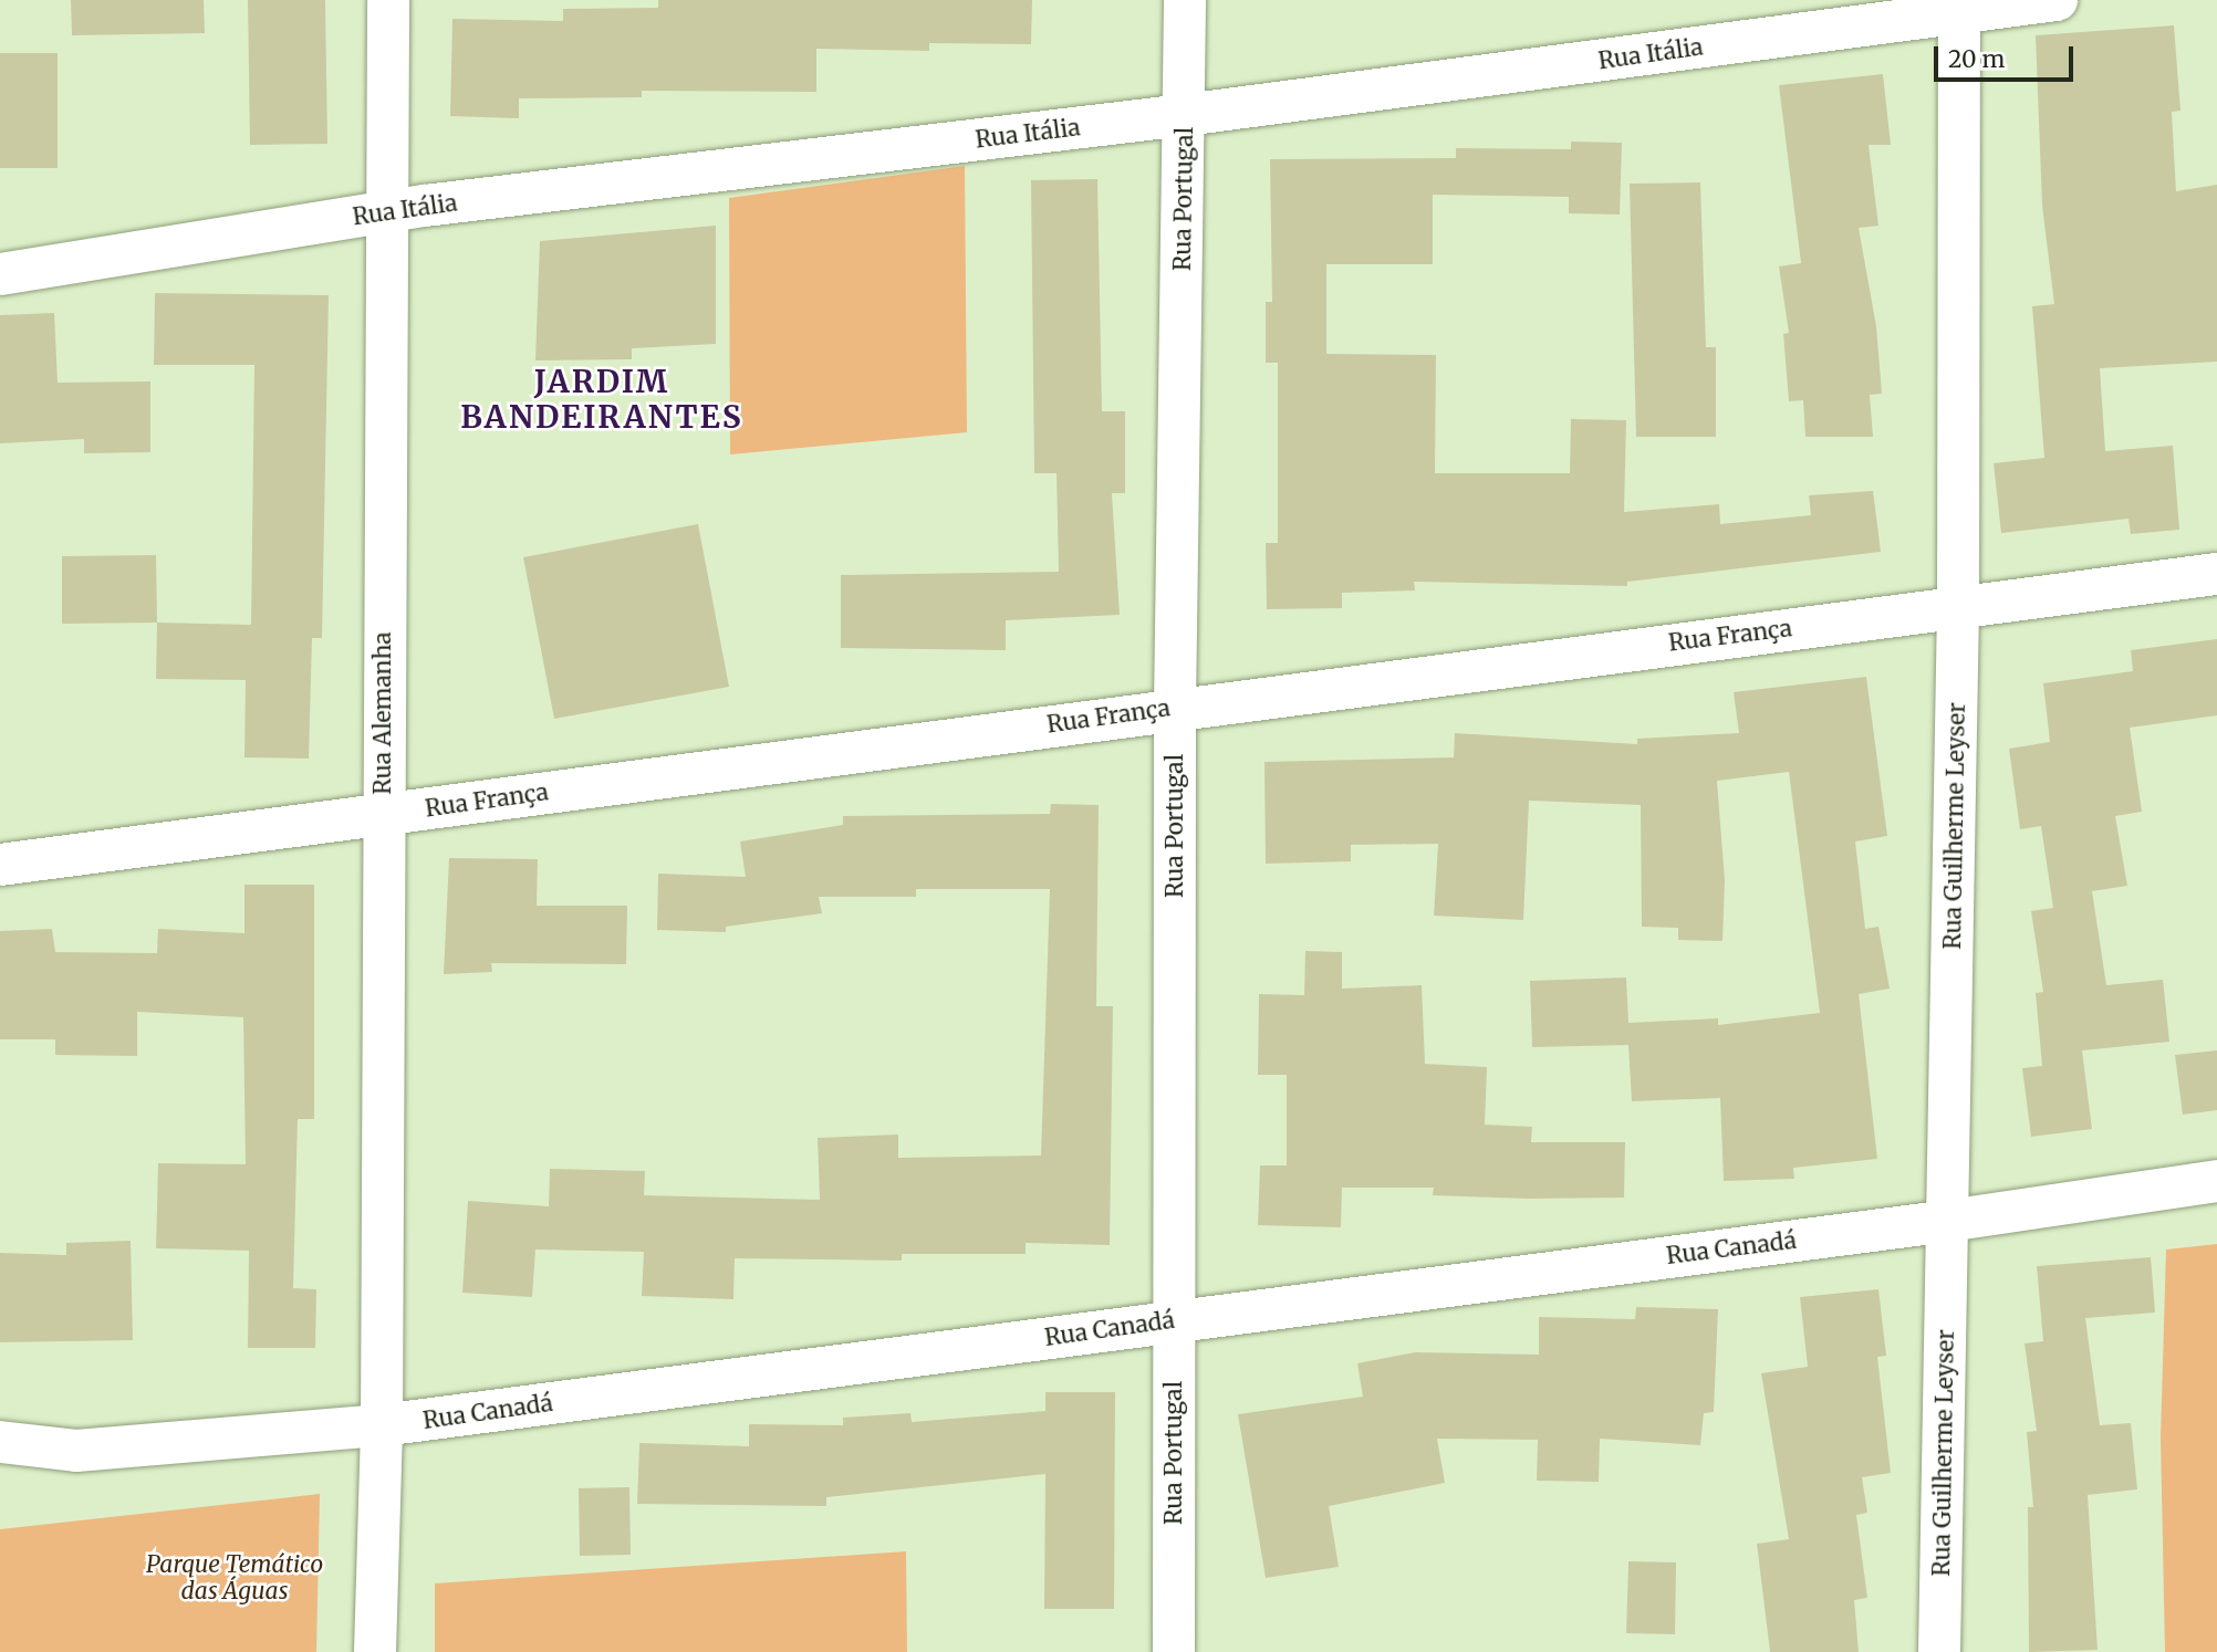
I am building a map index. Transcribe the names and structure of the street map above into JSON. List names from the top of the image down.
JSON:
{
  "streets": {
    "street": [
      "Rua Itália",
      "Rua Portugal",
      "Rua França",
      "Rua Alemanha",
      "Rua Guilherme Leyser",
      "Rua Canadá"
    ]
  },
  "crossings": [
    ["Rua Itália", "Rua Portugal"],
    ["Rua Itália", "Rua Alemanha"],
    ["Rua Itália", "Rua Guilherme Leyser"],
    ["Rua Portugal", "Rua França"],
    ["Rua Portugal", "Rua Canadá"],
    ["Rua França", "Rua Alemanha"],
    ["Rua França", "Rua Guilherme Leyser"],
    ["Rua Alemanha", "Rua Canadá"],
    ["Rua Guilherme Leyser", "Rua Canadá"]
  ],
  "districts": ["JARDIM BANDEIRANTES"],
  "parks": ["Parque Temático das Águas"],
  "scale_bar": "20 m"
}
